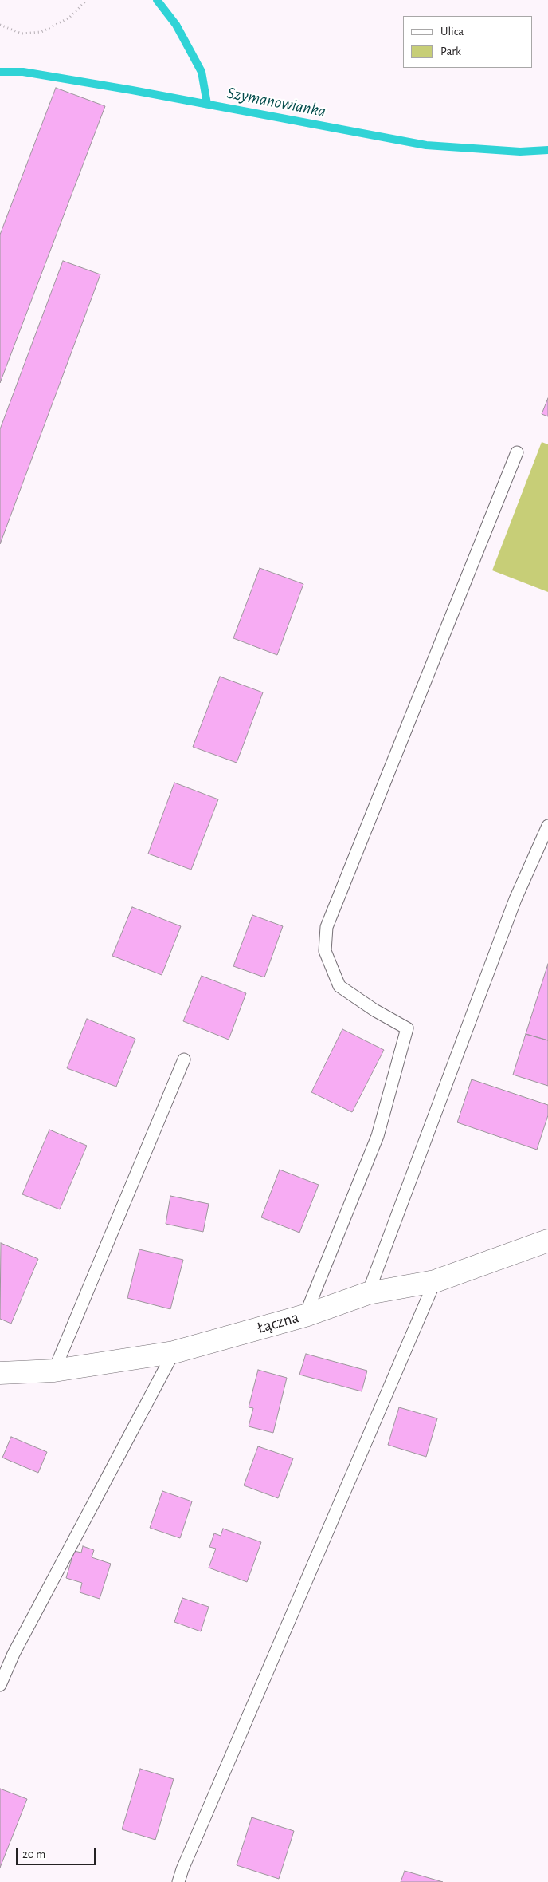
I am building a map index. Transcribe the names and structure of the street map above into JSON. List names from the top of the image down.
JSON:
{
  "streets": {
    "street": ["Łączna"]
  },
  "water": ["Szymanowianka"],
  "legend": ["Ulica", "Park"],
  "scale_bar": "20 m"
}
